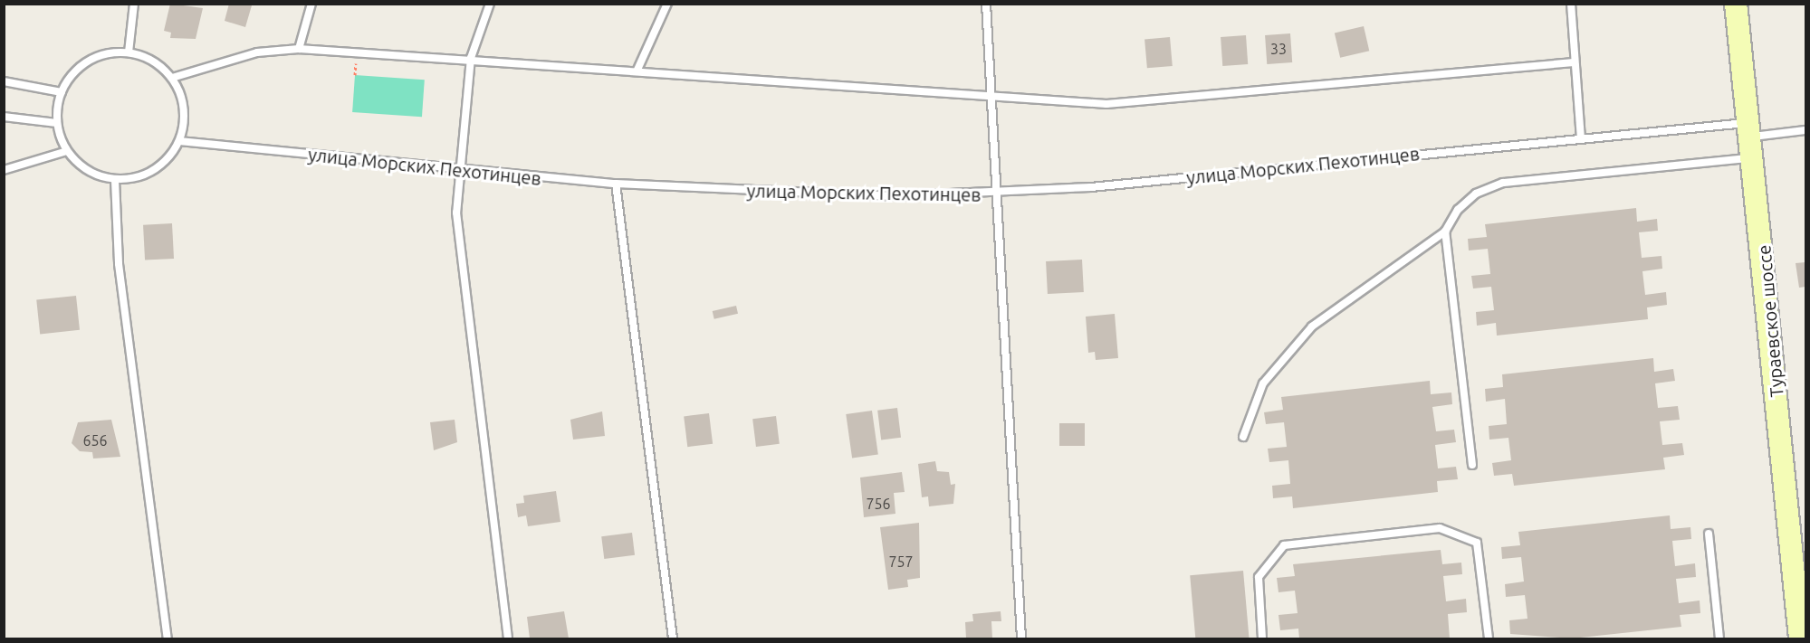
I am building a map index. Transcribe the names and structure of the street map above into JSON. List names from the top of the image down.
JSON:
{
  "streets": {
    "main road": ["Тураевское шоссе"],
    "lane": ["улица Морских Пехотинцев"]
  },
  "crossings": [
    ["улица Морских Пехотинцев", "Тураевское шоссе"]
  ],
  "house_numbers": [
    "33",
    "656",
    "756",
    "757"
  ]
}
